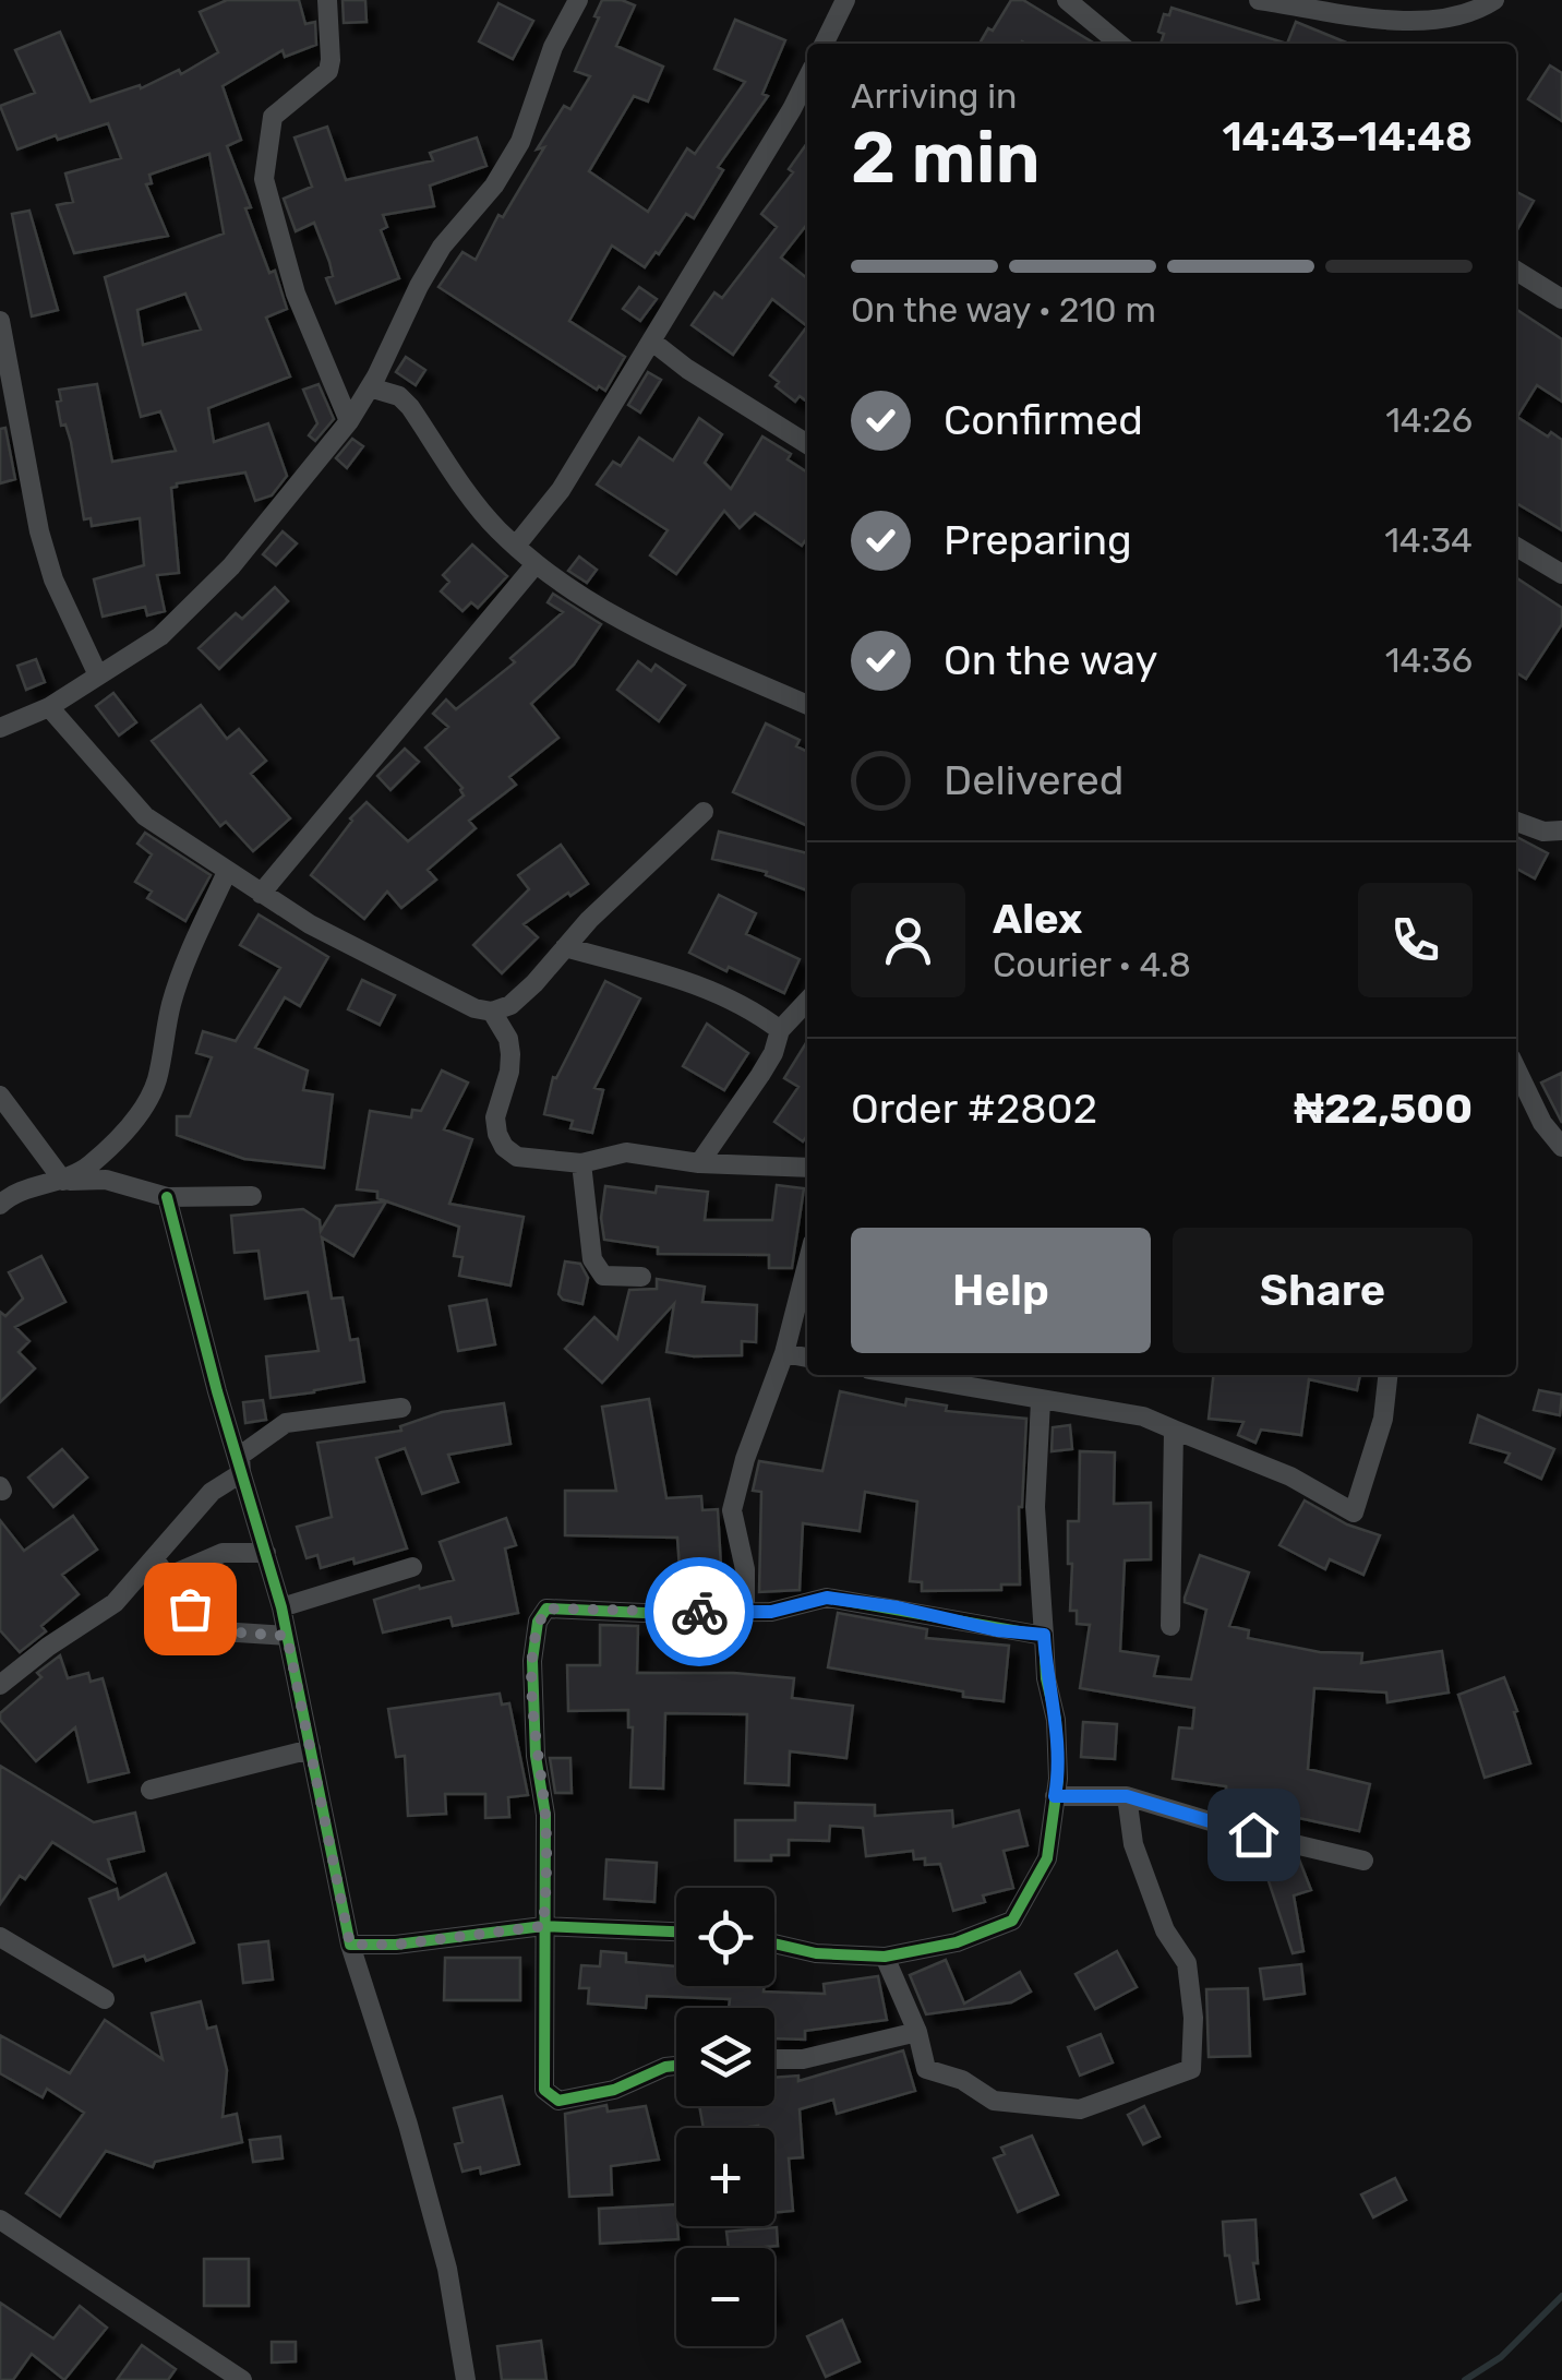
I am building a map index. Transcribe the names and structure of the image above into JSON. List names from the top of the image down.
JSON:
{
  "page": {
    "heading": ["2 min", "Arriving in", "14:43–14:48"],
    "panel": [
      "Alex",
      "Courier · 4.8",
      "Order #2802",
      "₦22,500"
    ],
    "bar": "On the way · 210 m",
    "list": [
      ["Confirmed", "14:26"],
      ["Preparing", "14:34"],
      ["On the way", "14:36"],
      "Delivered"
    ],
    "buttons": ["Help", "Share"],
    "map_buttons": ["+", "−"]
  }
}
